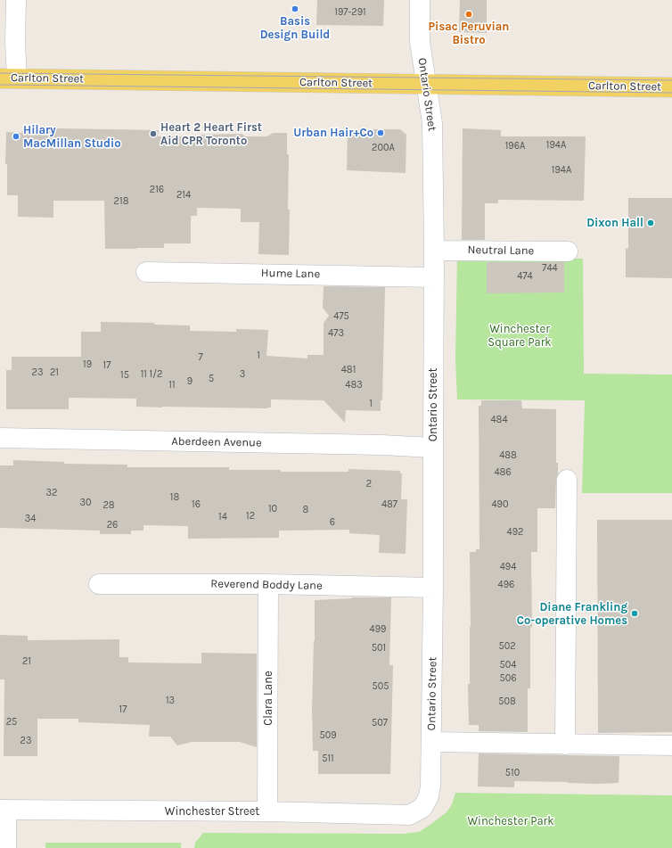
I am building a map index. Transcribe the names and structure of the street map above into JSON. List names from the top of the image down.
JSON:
{
  "streets": {
    "main road": ["Carlton Street"],
    "street": [
      "Ontario Street",
      "Neutral Lane",
      "Hume Lane",
      "Aberdeen Avenue",
      "Reverend Boddy Lane",
      "Clara Lane",
      "Winchester Street"
    ]
  },
  "crossings": [
    ["Carlton Street", "Ontario Street"],
    ["Ontario Street", "Neutral Lane"],
    ["Ontario Street", "Hume Lane"],
    ["Ontario Street", "Aberdeen Avenue"],
    ["Ontario Street", "Reverend Boddy Lane"],
    ["Ontario Street", "Winchester Street"],
    ["Reverend Boddy Lane", "Clara Lane"],
    ["Clara Lane", "Winchester Street"]
  ],
  "parks": ["Winchester Square Park", "Winchester Park"],
  "places": [
    "Basis Design Build",
    "Pisac Peruvian Bistro",
    "Urban Hair+Co",
    "Heart 2 Heart First Aid CPR Toronto",
    "Hilary MacMillan Studio",
    "Dixon Hall",
    "Diane Frankling Co-operative Homes"
  ],
  "house_numbers": [
    "197-291",
    "194A",
    "196A",
    "200A",
    "194A",
    "216",
    "214",
    "218",
    "744",
    "474",
    "475",
    "473",
    "1",
    "7",
    "19",
    "17",
    "481",
    "23",
    "21",
    "11 1/2",
    "3",
    "15",
    "5",
    "9",
    "11",
    "483",
    "1",
    "484",
    "488",
    "486",
    "2",
    "32",
    "18",
    "30",
    "16",
    "487",
    "490",
    "28",
    "10",
    "8",
    "12",
    "14",
    "34",
    "6",
    "26",
    "492",
    "494",
    "496",
    "499",
    "502",
    "501",
    "21",
    "504",
    "506",
    "505",
    "13",
    "508",
    "17",
    "25",
    "507",
    "509",
    "23",
    "511",
    "510"
  ]
}
